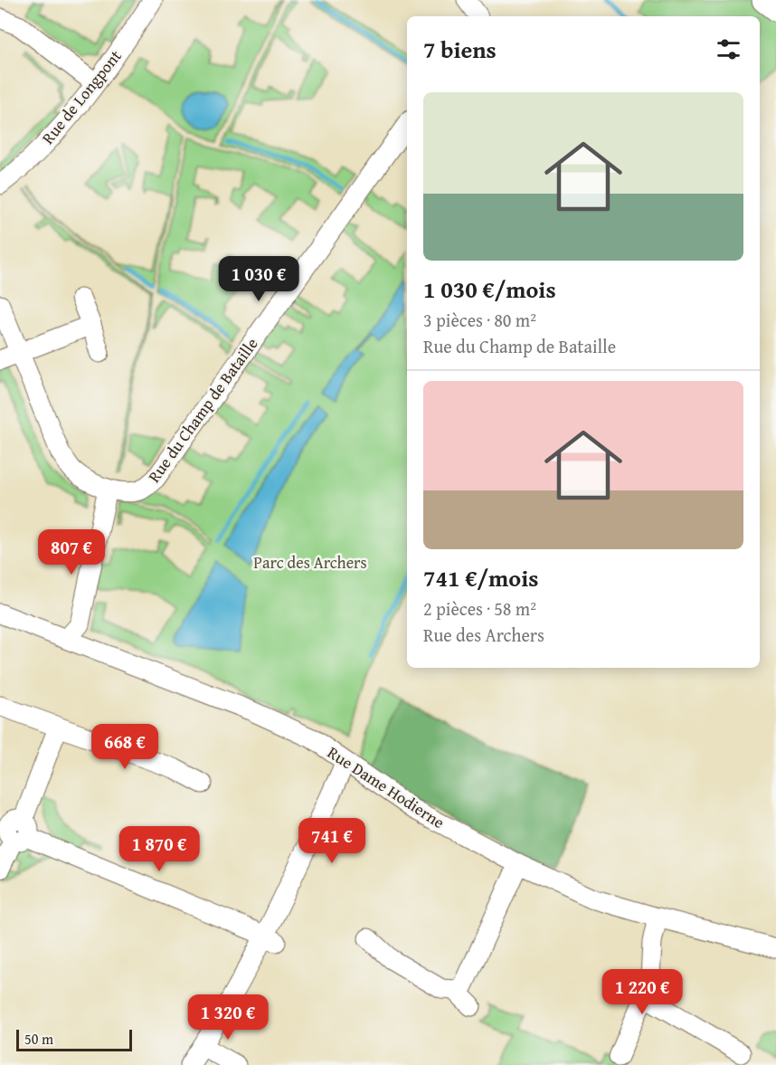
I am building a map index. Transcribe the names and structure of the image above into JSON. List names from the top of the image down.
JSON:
{
  "streets": {
    "street": ["Rue de Longpont", "Rue du Champ de Bataille", "Rue Dame Hodierne"]
  },
  "parks": ["Parc des Archers"],
  "scale_bar": "50 m",
  "page": {
    "heading": "7 biens",
    "list": [
      {
        "name": "1 030 €/mois",
        "note": "3 pièces · 80 m² · Rue du Champ de Bataille"
      },
      {
        "name": "741 €/mois",
        "note": "2 pièces · 58 m² · Rue des Archers"
      }
    ],
    "price": [
      "1 030 €",
      "807 €",
      "668 €",
      "741 €",
      "1 870 €",
      "1 220 €",
      "1 320 €"
    ],
    "scale": "50 m"
  }
}
